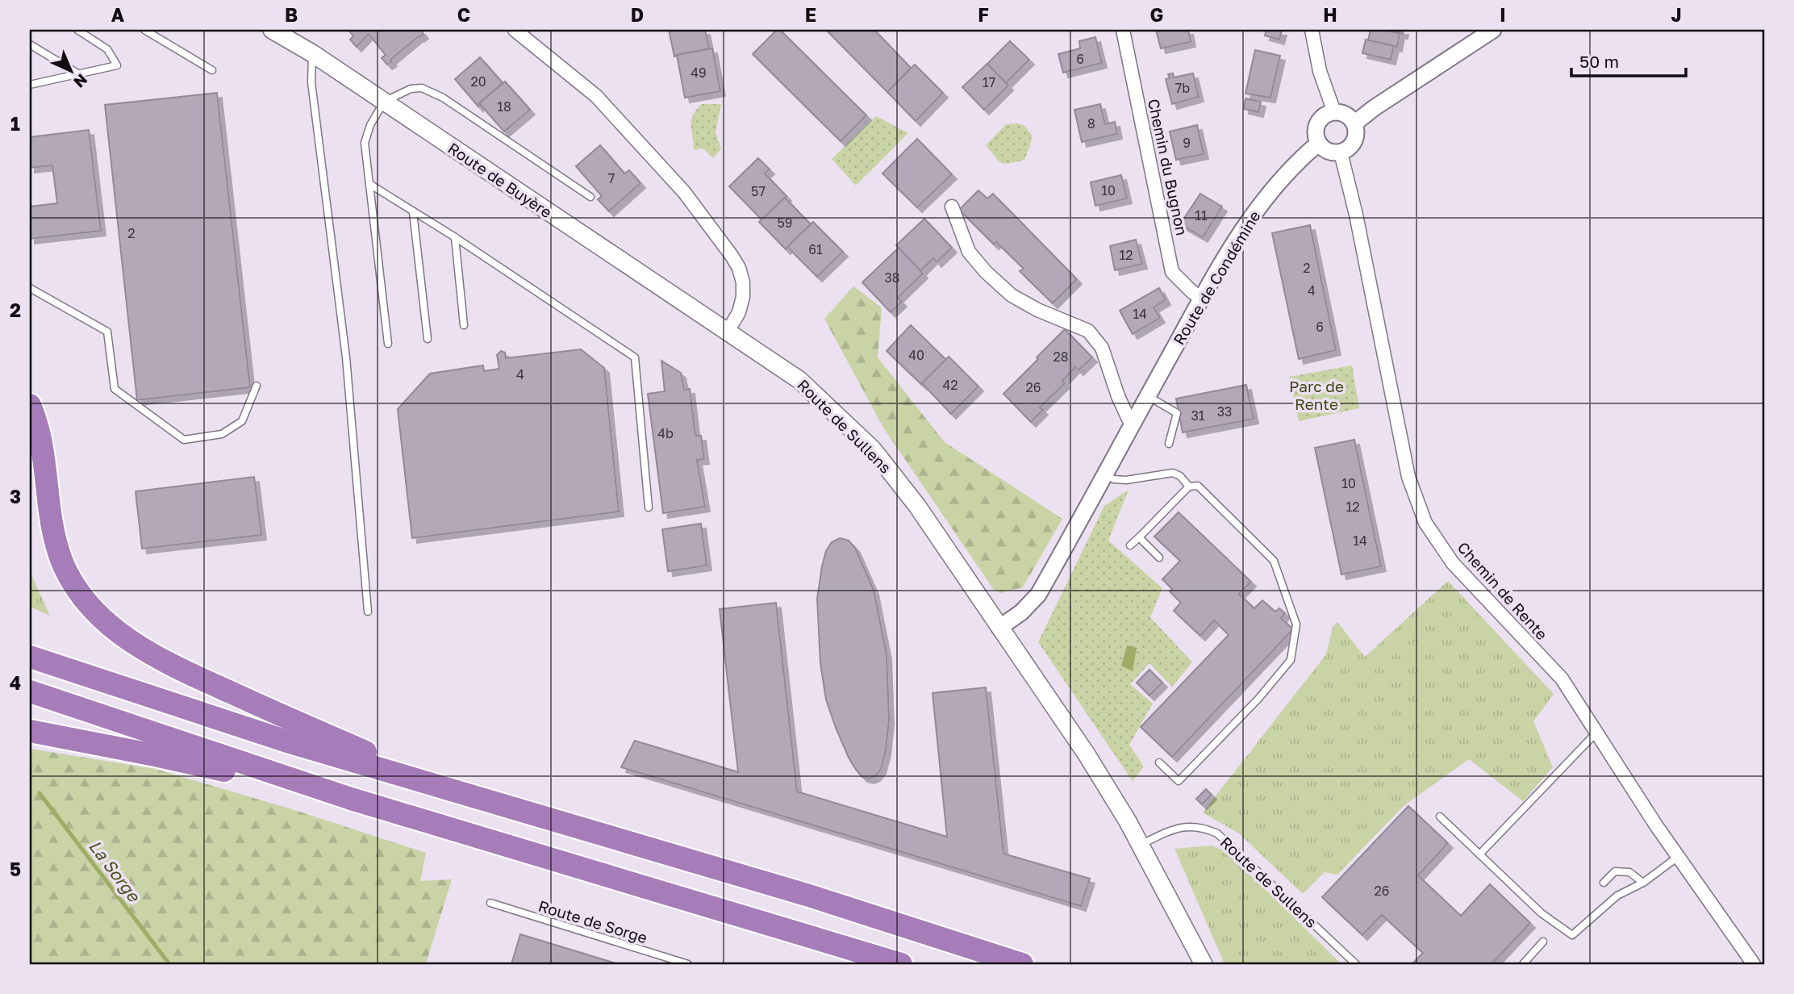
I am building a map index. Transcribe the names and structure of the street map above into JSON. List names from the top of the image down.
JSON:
{
  "streets": {
    "main road": ["Route de Buyère", "Route de Sullens"],
    "street": ["Chemin du Bugnon", "Route de Condémine", "Chemin de Rente"],
    "lane": ["Route de Sorge"]
  },
  "crossings": [
    ["Chemin du Bugnon", "Route de Condémine"],
    ["Route de Buyère", "Route de Sullens"],
    ["Route de Condémine", "Route de Sullens"],
    ["Route de Condémine", "Chemin de Rente"]
  ],
  "water": ["La Sorge"],
  "parks": ["Parc de Rente"],
  "house_numbers": [
    "6",
    "49",
    "20",
    "17",
    "7b",
    "18",
    "8",
    "9",
    "7",
    "10",
    "57",
    "11",
    "59",
    "2",
    "61",
    "12",
    "2",
    "38",
    "4",
    "14",
    "6",
    "40",
    "28",
    "4",
    "42",
    "26",
    "33",
    "31",
    "4b",
    "10",
    "12",
    "14",
    "26"
  ],
  "scale_bar": "50 m",
  "north": "bottom right",
  "grid": {
    "columns": [
      "A",
      "B",
      "C",
      "D",
      "E",
      "F",
      "G",
      "H",
      "I",
      "J"
    ],
    "rows": [
      "1",
      "2",
      "3",
      "4",
      "5"
    ]
  }
}
